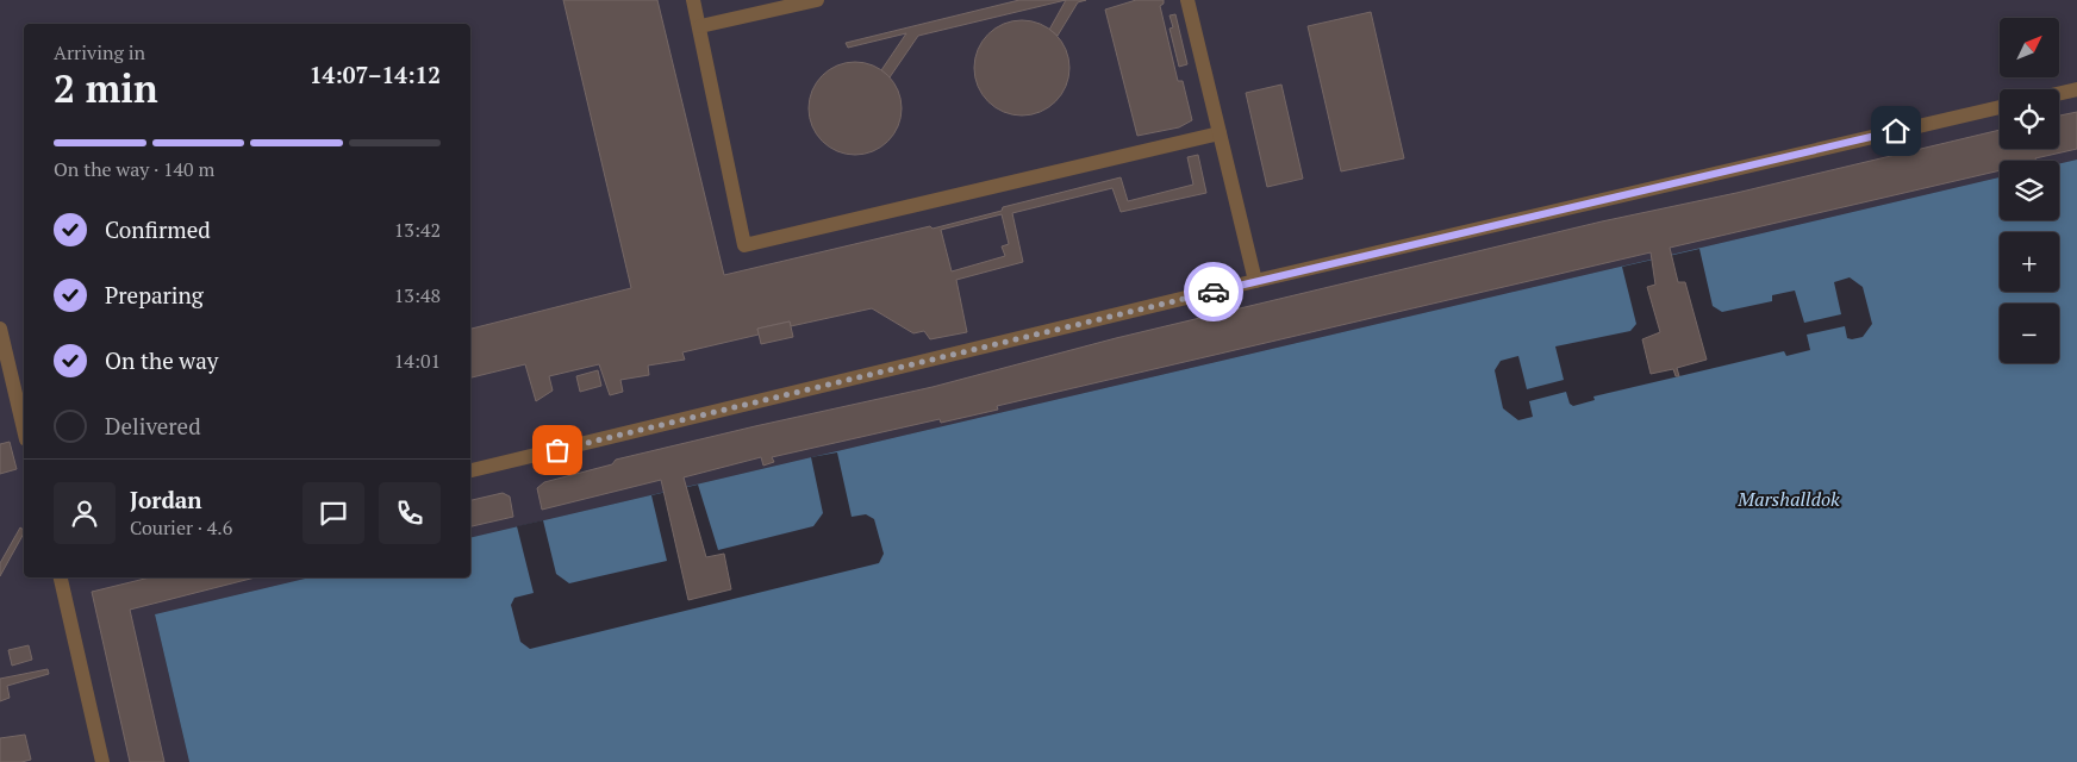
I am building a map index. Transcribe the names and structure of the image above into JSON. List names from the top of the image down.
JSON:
{
  "water": ["Marshalldok"],
  "north": "top right",
  "page": {
    "map_buttons": ["+", "−"],
    "heading": ["2 min", "Arriving in", "14:07–14:12"],
    "panel": ["Jordan", "Courier · 4.6"],
    "bar": "On the way · 140 m",
    "list": [
      ["Confirmed", "13:42"],
      ["Preparing", "13:48"],
      ["On the way", "14:01"],
      "Delivered"
    ]
  }
}
